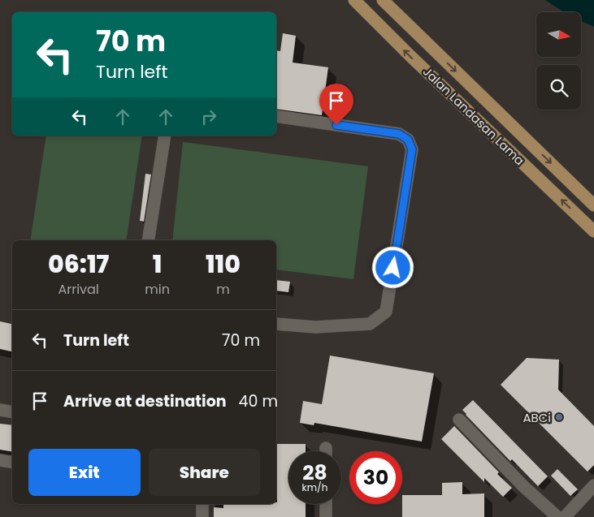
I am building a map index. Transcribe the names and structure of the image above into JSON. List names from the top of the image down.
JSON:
{
  "streets": {
    "main road": ["Jalan Landasan Lama"]
  },
  "places": ["ABCi"],
  "north": "right",
  "page": {
    "turn": ["70 m", "Turn left"],
    "eta": [
      "06:17",
      "Arrival",
      "1",
      "min",
      "110",
      "m"
    ],
    "list": [
      {
        "name": "Turn left",
        "value": "70 m"
      },
      {
        "name": "Arrive at destination",
        "value": "40 m"
      }
    ],
    "buttons": ["Exit", "Share"],
    "speed": "28 km/h",
    "limit": "30"
  }
}
